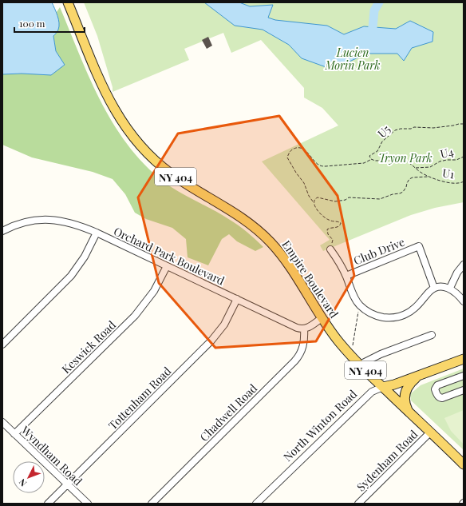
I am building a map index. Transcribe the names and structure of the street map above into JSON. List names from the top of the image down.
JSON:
{
  "streets": {
    "main road": ["NY 404", "Empire Boulevard", "North Winton Road"],
    "street": [
      "Club Drive",
      "Orchard Park Boulevard",
      "Keswick Road",
      "Tottenham Road",
      "Chadwell Road",
      "Wyndham Road",
      "Sydenham Road"
    ],
    "path": ["U5", "U4", "U1"]
  },
  "crossings": [
    ["U4", "U1"],
    ["Orchard Park Boulevard", "Keswick Road"],
    ["Orchard Park Boulevard", "Tottenham Road"],
    ["Orchard Park Boulevard", "Chadwell Road"],
    ["Empire Boulevard", "North Winton Road"],
    ["Empire Boulevard", "Sydenham Road"],
    ["Keswick Road", "Wyndham Road"],
    ["Tottenham Road", "Wyndham Road"]
  ],
  "parks": ["Lucien Morin Park", "Tryon Park"],
  "scale_bar": "100 m",
  "north": "bottom left"
}
